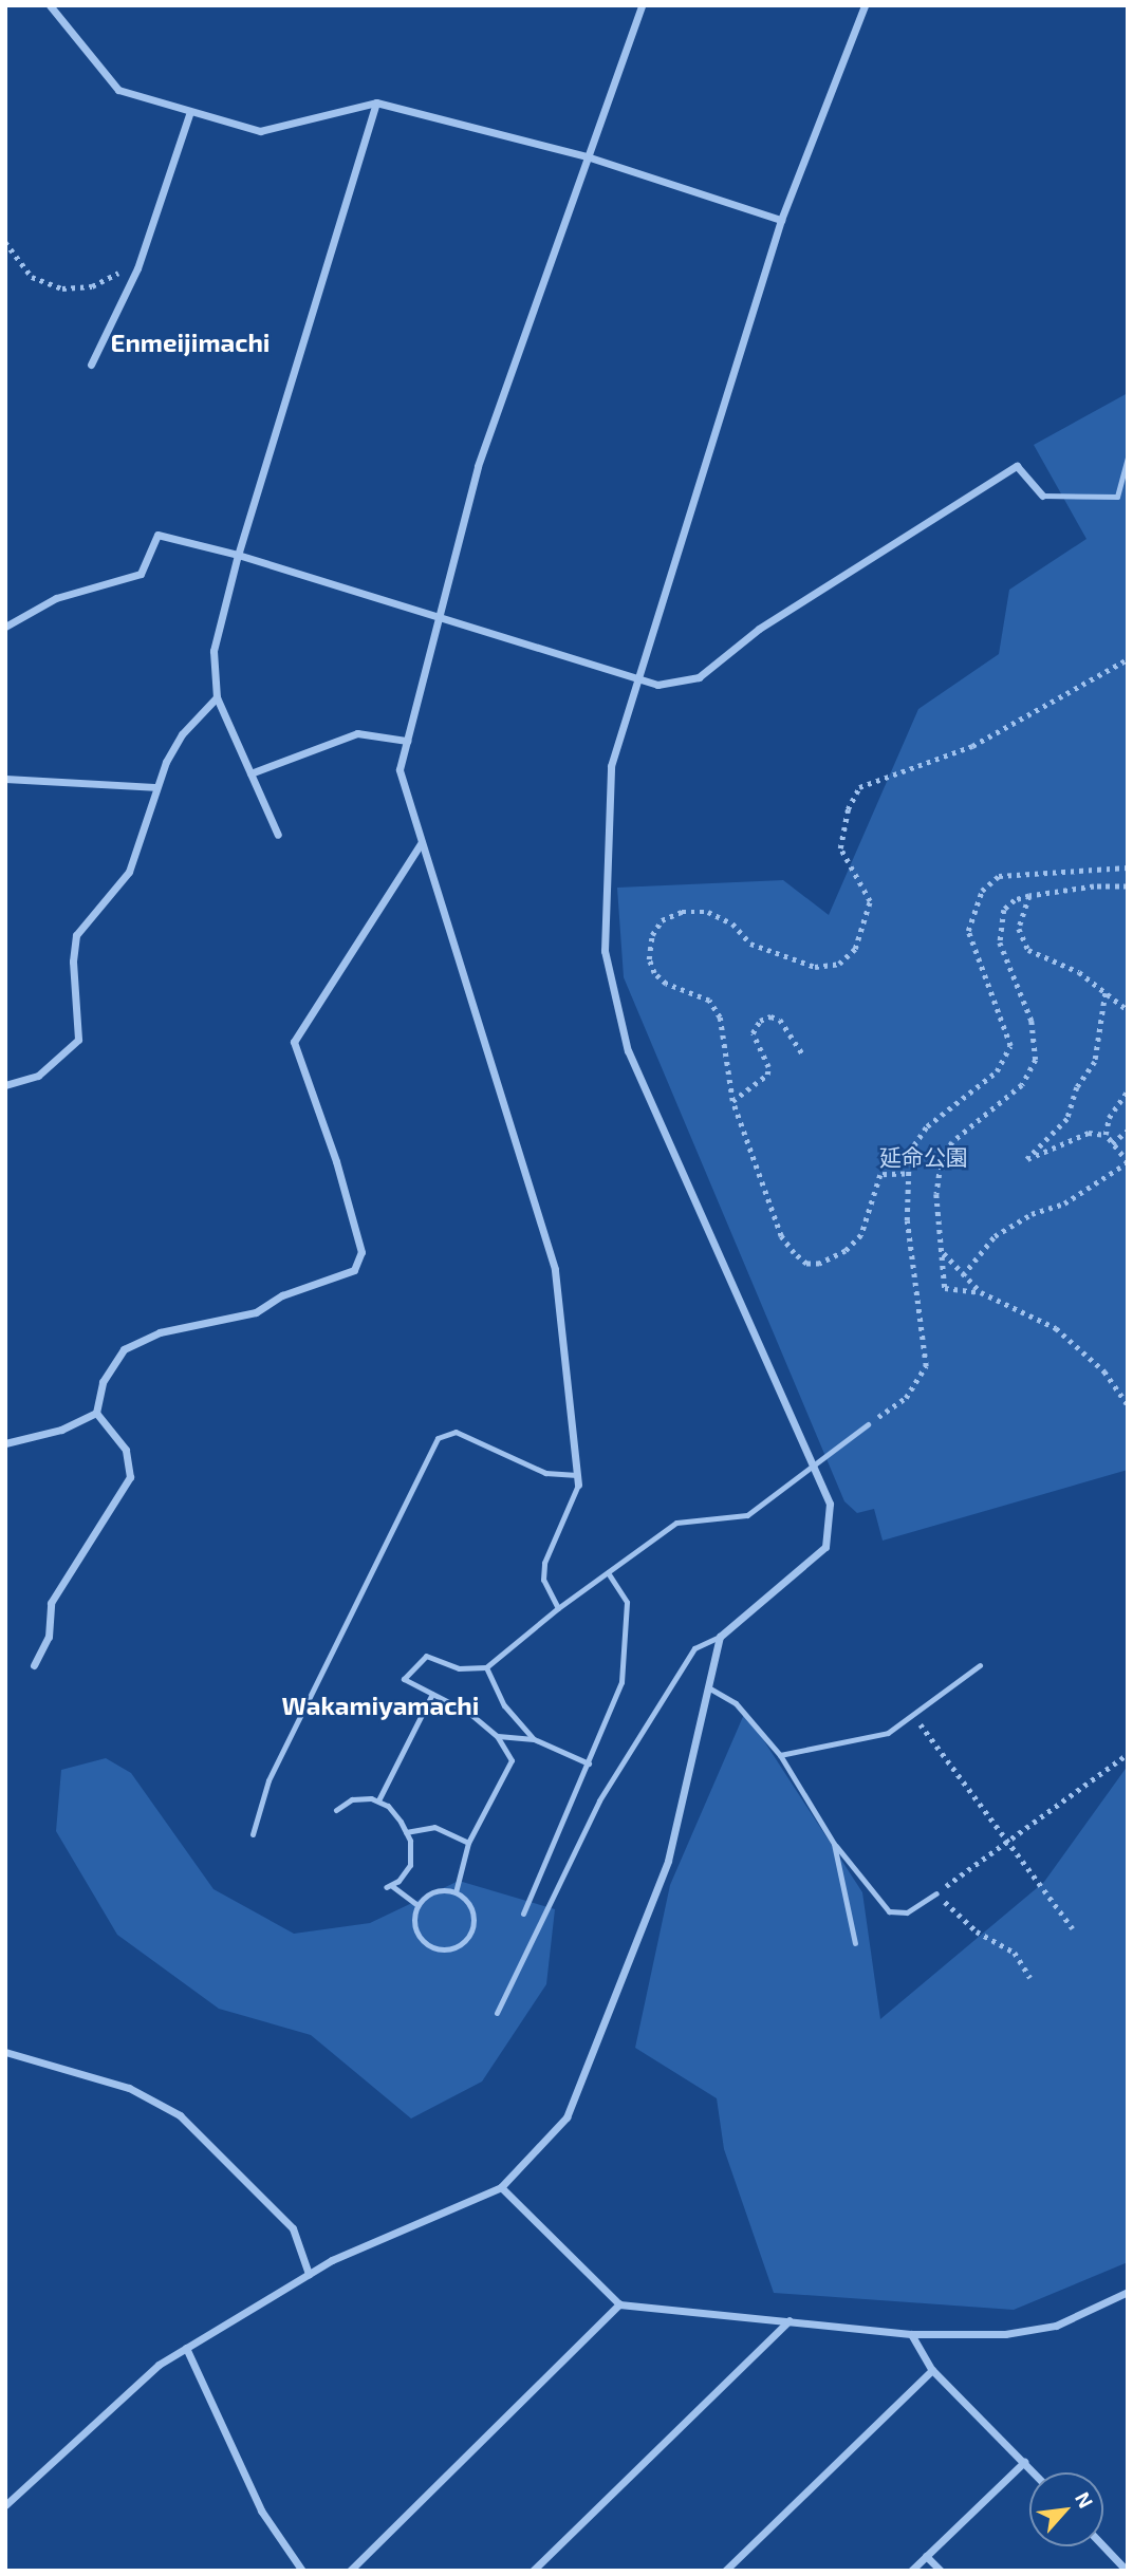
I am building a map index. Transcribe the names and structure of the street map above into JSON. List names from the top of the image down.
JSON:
{
  "districts": ["Enmeijimachi", "Wakamiyamachi"],
  "parks": ["延命公園"],
  "north": "top right"
}
